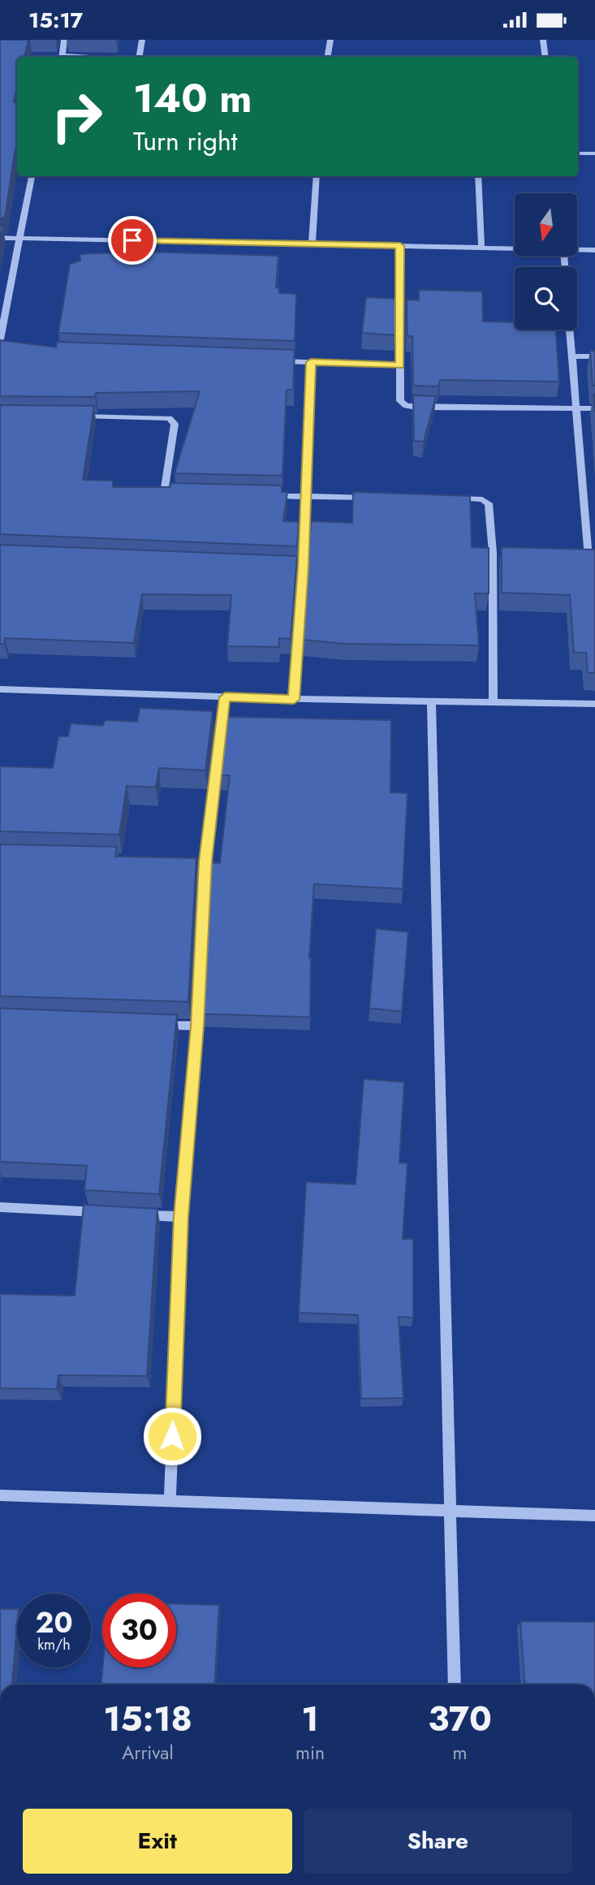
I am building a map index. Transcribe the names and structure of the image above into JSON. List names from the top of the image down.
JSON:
{
  "north": "bottom",
  "page": {
    "status": "15:17",
    "turn": ["140 m", "Turn right"],
    "speed": "20 km/h",
    "limit": "30",
    "eta": [
      "15:18",
      "Arrival",
      "1",
      "min",
      "370",
      "m"
    ],
    "buttons": ["Exit", "Share"]
  }
}
